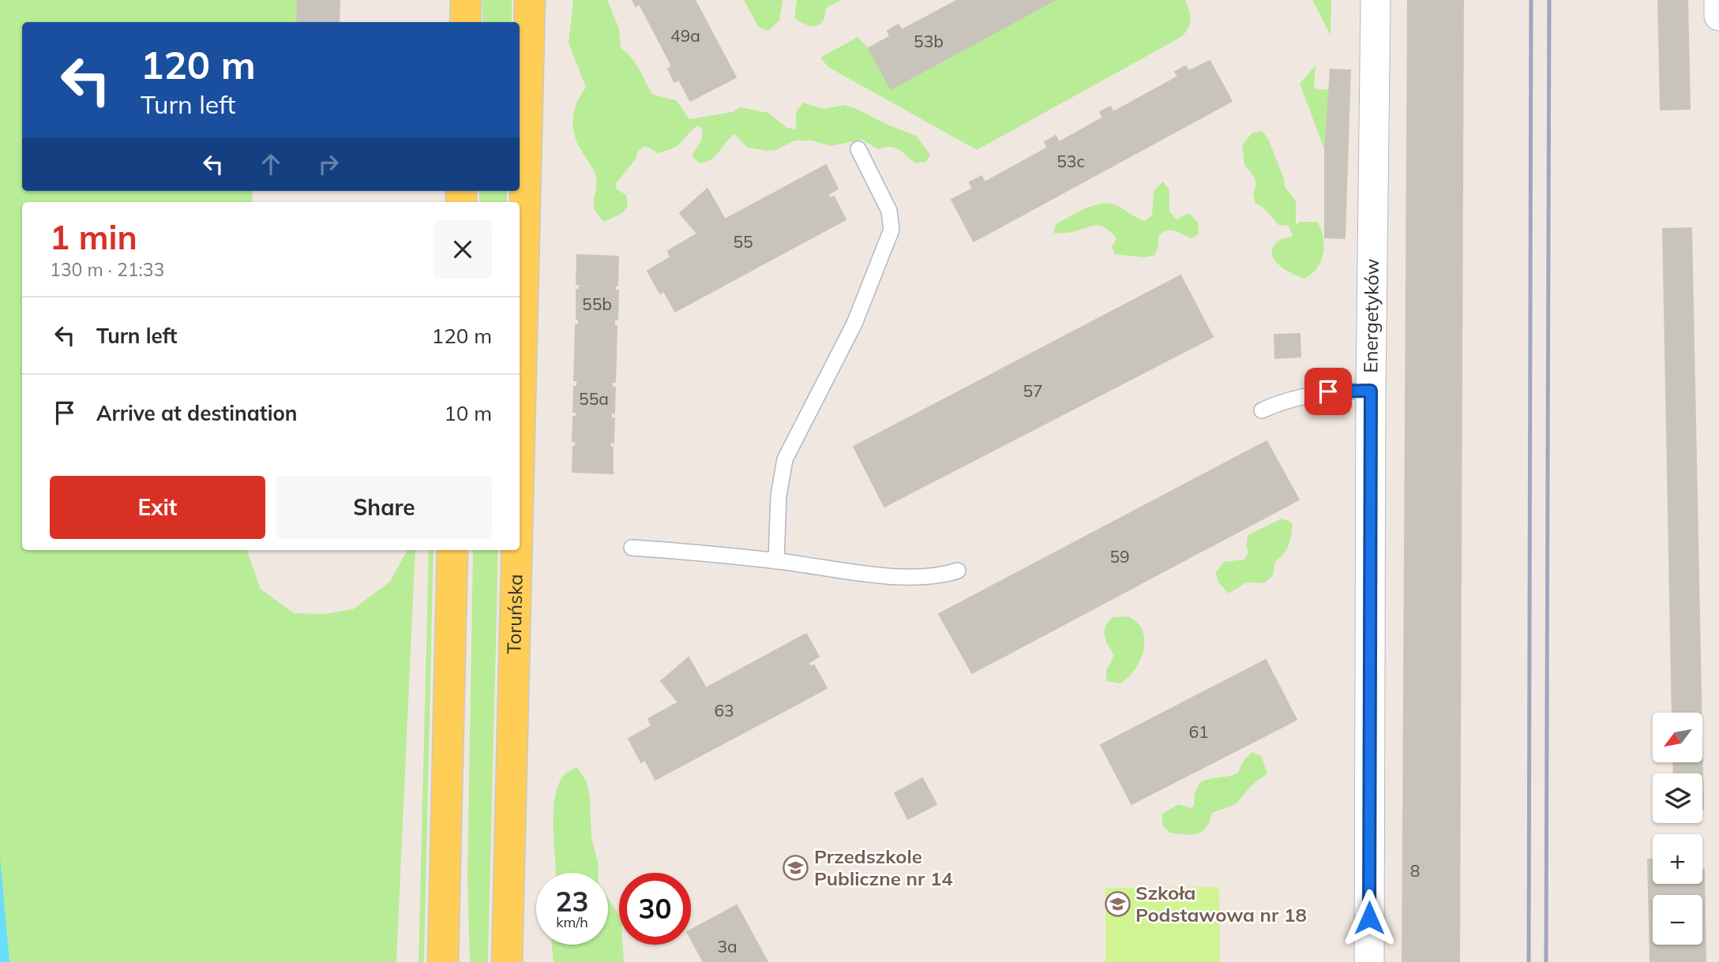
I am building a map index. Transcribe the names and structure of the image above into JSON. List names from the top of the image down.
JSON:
{
  "streets": {
    "main road": ["Toruńska"],
    "street": ["Energetyków"]
  },
  "places": {
    "school or university": ["Przedszkole Publiczne nr 14", "Szkoła Podstawowa nr 18"]
  },
  "house_numbers": [
    "49a",
    "53b",
    "53c",
    "55",
    "55b",
    "57",
    "55a",
    "59",
    "63",
    "61",
    "8",
    "3a"
  ],
  "north": "bottom left",
  "page": {
    "turn": ["120 m", "Turn left"],
    "heading": ["1 min", "130 m · 21:33"],
    "list": [
      {
        "name": "Turn left",
        "value": "120 m"
      },
      {
        "name": "Arrive at destination",
        "value": "10 m"
      }
    ],
    "buttons": ["Exit", "Share"],
    "map_buttons": ["+", "−"],
    "speed": "23 km/h",
    "limit": "30"
  }
}
